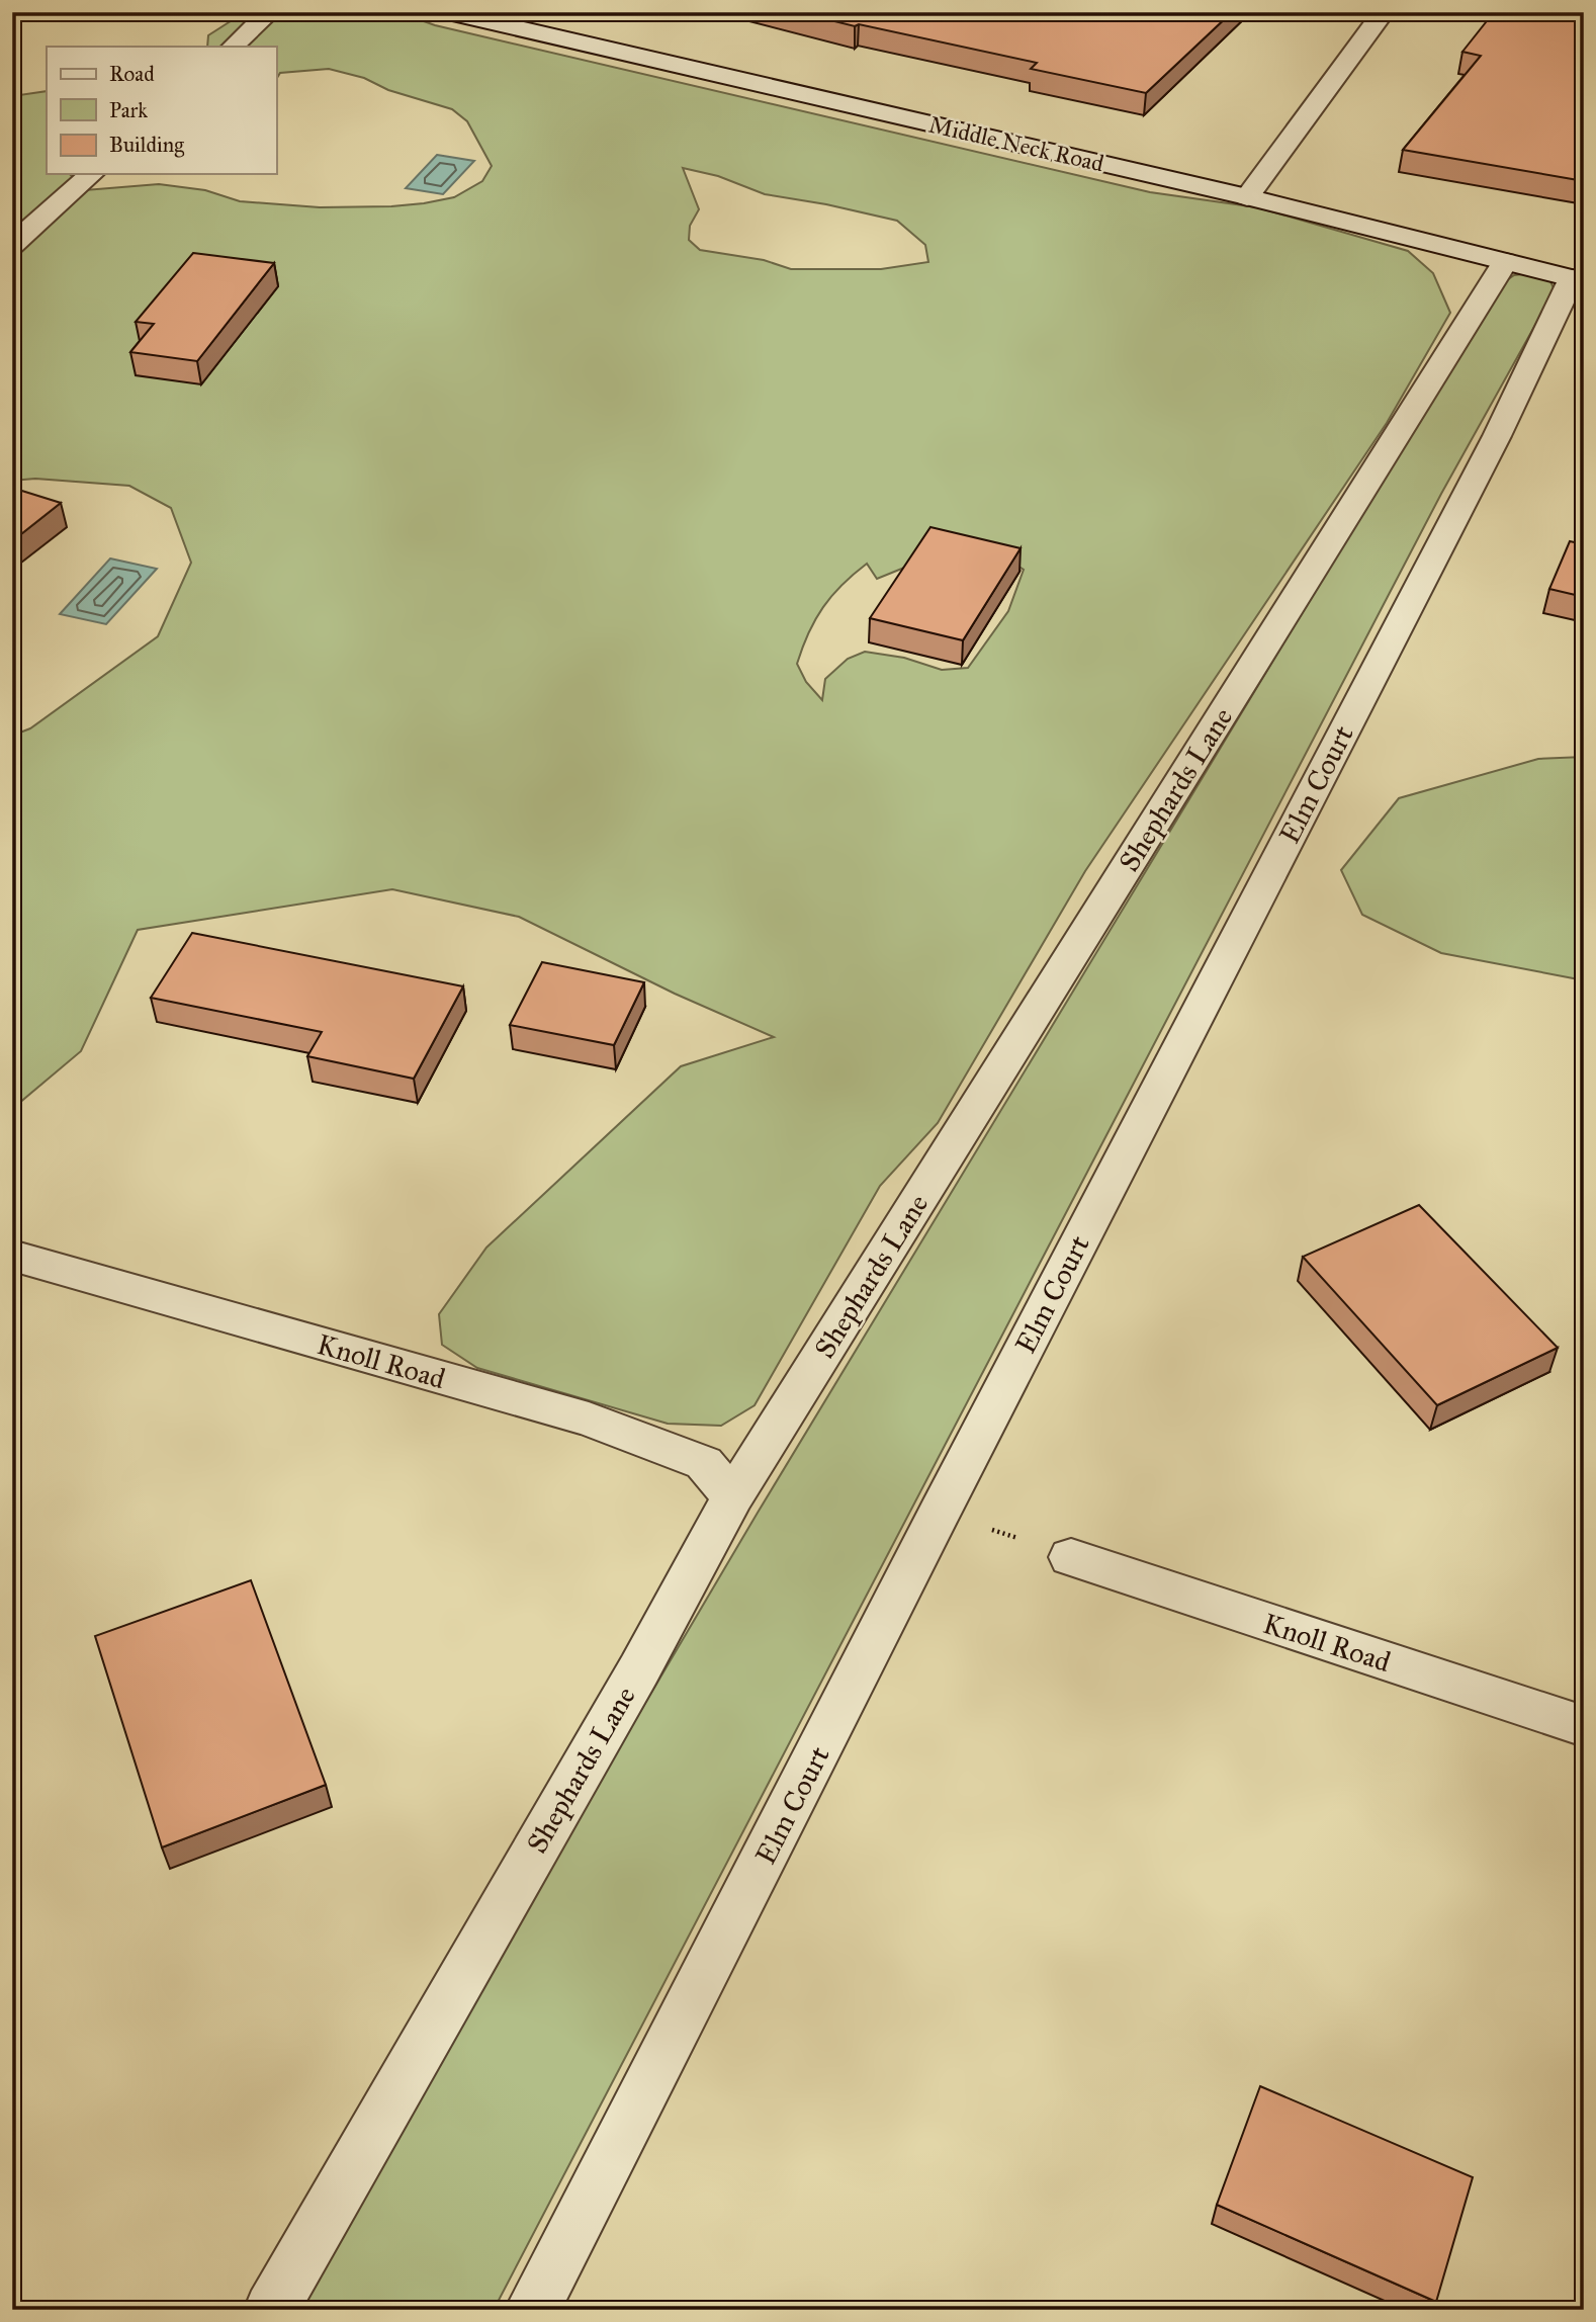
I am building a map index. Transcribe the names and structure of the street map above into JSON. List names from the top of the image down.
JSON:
{
  "streets": {
    "street": [
      "Middle Neck Road",
      "Elm Court",
      "Shephards Lane",
      "Knoll Road"
    ]
  },
  "crossings": [
    ["Middle Neck Road", "Elm Court"],
    ["Middle Neck Road", "Shephards Lane"],
    ["Shephards Lane", "Knoll Road"]
  ],
  "legend": ["Road", "Park", "Building"]
}
